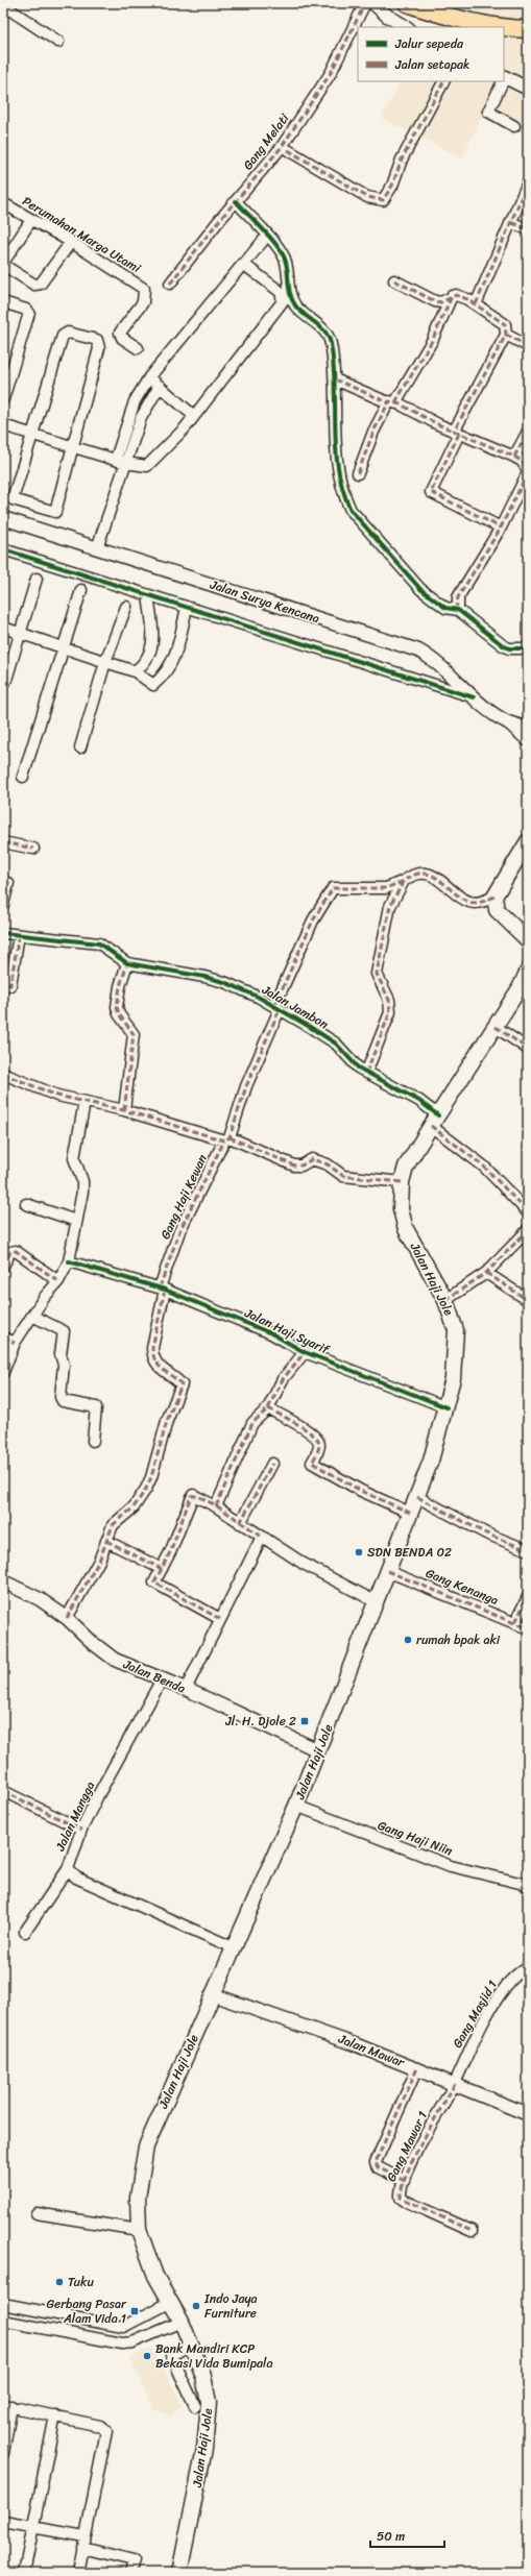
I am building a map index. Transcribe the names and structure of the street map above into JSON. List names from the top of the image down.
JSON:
{
  "streets": {
    "main road": ["Jalan Haji Jole"],
    "street": [
      "Gang Melati",
      "Perumahan Marga Utami",
      "Jalan Surya Kencana",
      "Jalan Jambon",
      "Gang Haji Kewan",
      "Jalan Haji Syarif",
      "Gang Kenanga",
      "Jalan Benda",
      "Jalan Mangga",
      "Gang Haji Niin",
      "Gang Masjid 1",
      "Jalan Mawar",
      "Gang Mawar 1"
    ]
  },
  "crossings": [
    ["Jalan Jambon", "Gang Haji Kewan"],
    ["Jalan Jambon", "Jalan Haji Jole"],
    ["Gang Haji Kewan", "Jalan Haji Syarif"],
    ["Jalan Haji Jole", "Jalan Haji Syarif"],
    ["Jalan Haji Jole", "Gang Kenanga"],
    ["Jalan Haji Jole", "Jalan Benda"],
    ["Jalan Haji Jole", "Jalan Mangga"],
    ["Jalan Haji Jole", "Gang Haji Niin"],
    ["Jalan Haji Jole", "Jalan Mawar"],
    ["Jalan Benda", "Jalan Mangga"],
    ["Gang Masjid 1", "Jalan Mawar"],
    ["Gang Masjid 1", "Gang Mawar 1"],
    ["Jalan Mawar", "Gang Mawar 1"]
  ],
  "places": {
    "other": [
      "SDN BENDA 02",
      "rumah bpak aki",
      "Tuku",
      "Indo Jaya Furniture",
      "Bank Mandiri KCP Bekasi Vida Bumipala"
    ],
    "transit": ["Jl. H. Djole 2", "Gerbang Pasar Alam Vida 1"]
  },
  "legend": ["Jalur sepeda", "Jalan setapak"],
  "scale_bar": "50 m"
}
